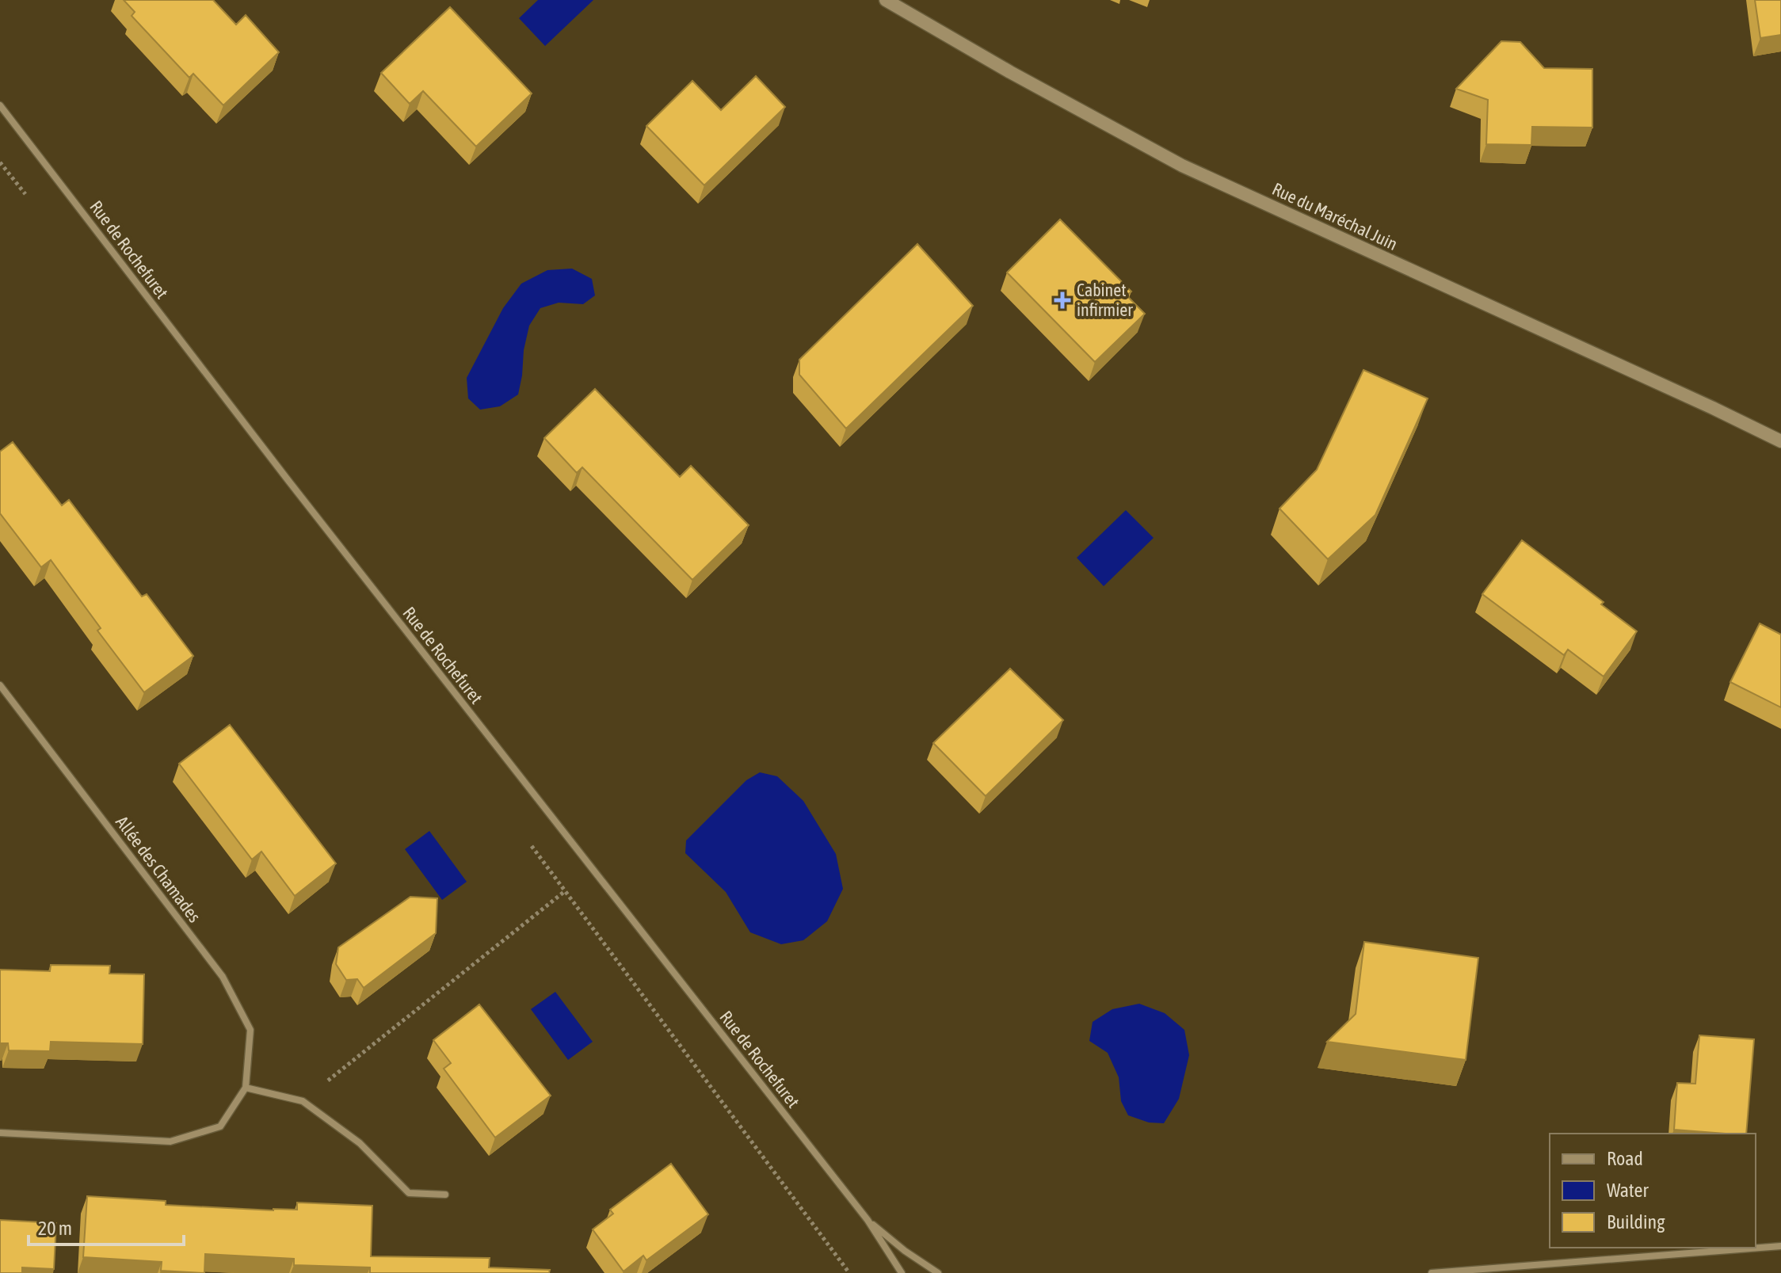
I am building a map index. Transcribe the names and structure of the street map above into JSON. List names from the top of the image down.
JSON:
{
  "streets": {
    "street": ["Rue du Maréchal Juin", "Rue de Rochefuret", "Allée des Chamades"]
  },
  "places": {
    "health": ["Cabinet infirmier"]
  },
  "legend": ["Road", "Water", "Building"],
  "scale_bar": "20 m"
}
